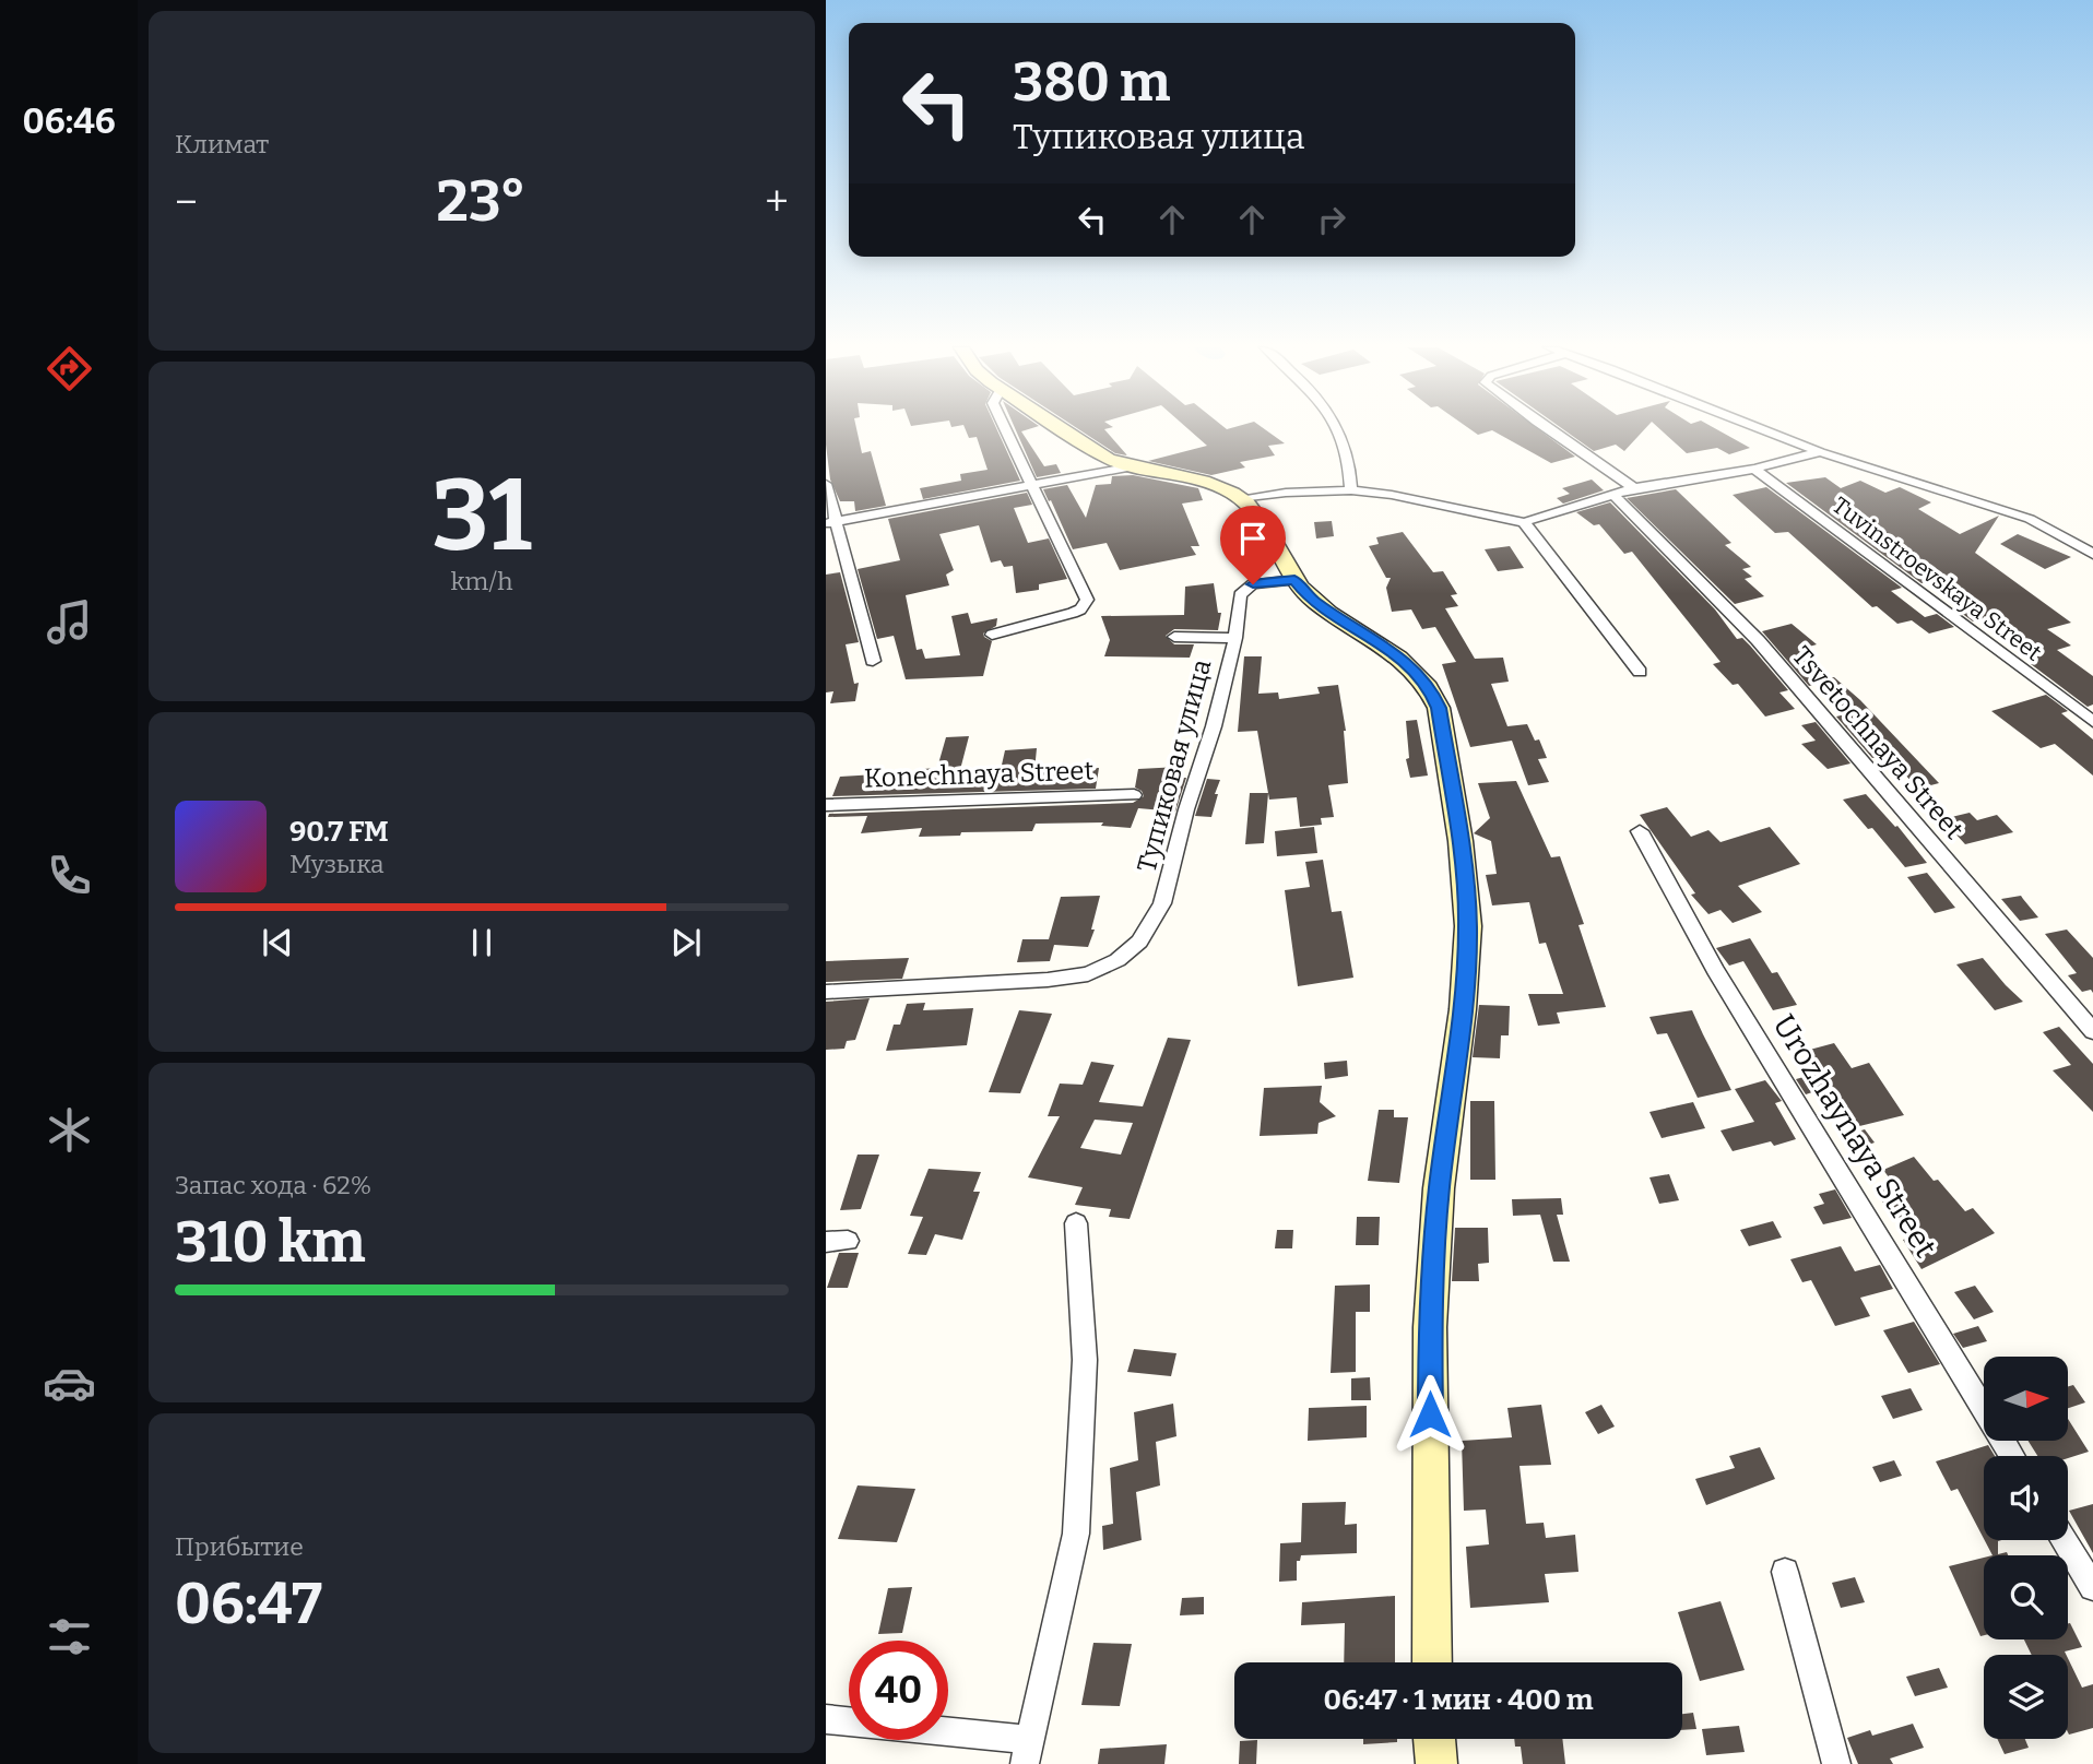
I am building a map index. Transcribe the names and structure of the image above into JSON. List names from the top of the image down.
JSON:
{
  "streets": {
    "street": [
      "Tuvinstroevskaya Street",
      "Tsvetochnaya Street",
      "Тупиковая улица",
      "Konechnaya Street",
      "Urozhaynaya Street"
    ]
  },
  "north": "right",
  "page": {
    "tabs": "06:46",
    "tile": [
      "Климат",
      ["31", "km/h"],
      ["Запас хода · 62%", "310 km"],
      ["Прибытие", "06:47"]
    ],
    "turn": ["380 m", "Тупиковая улица"],
    "heat": ["−", "23°", "+"],
    "song": ["90.7 FM", "Музыка"],
    "limit": "40",
    "trip": "06:47 · 1 мин · 400 m"
  }
}
